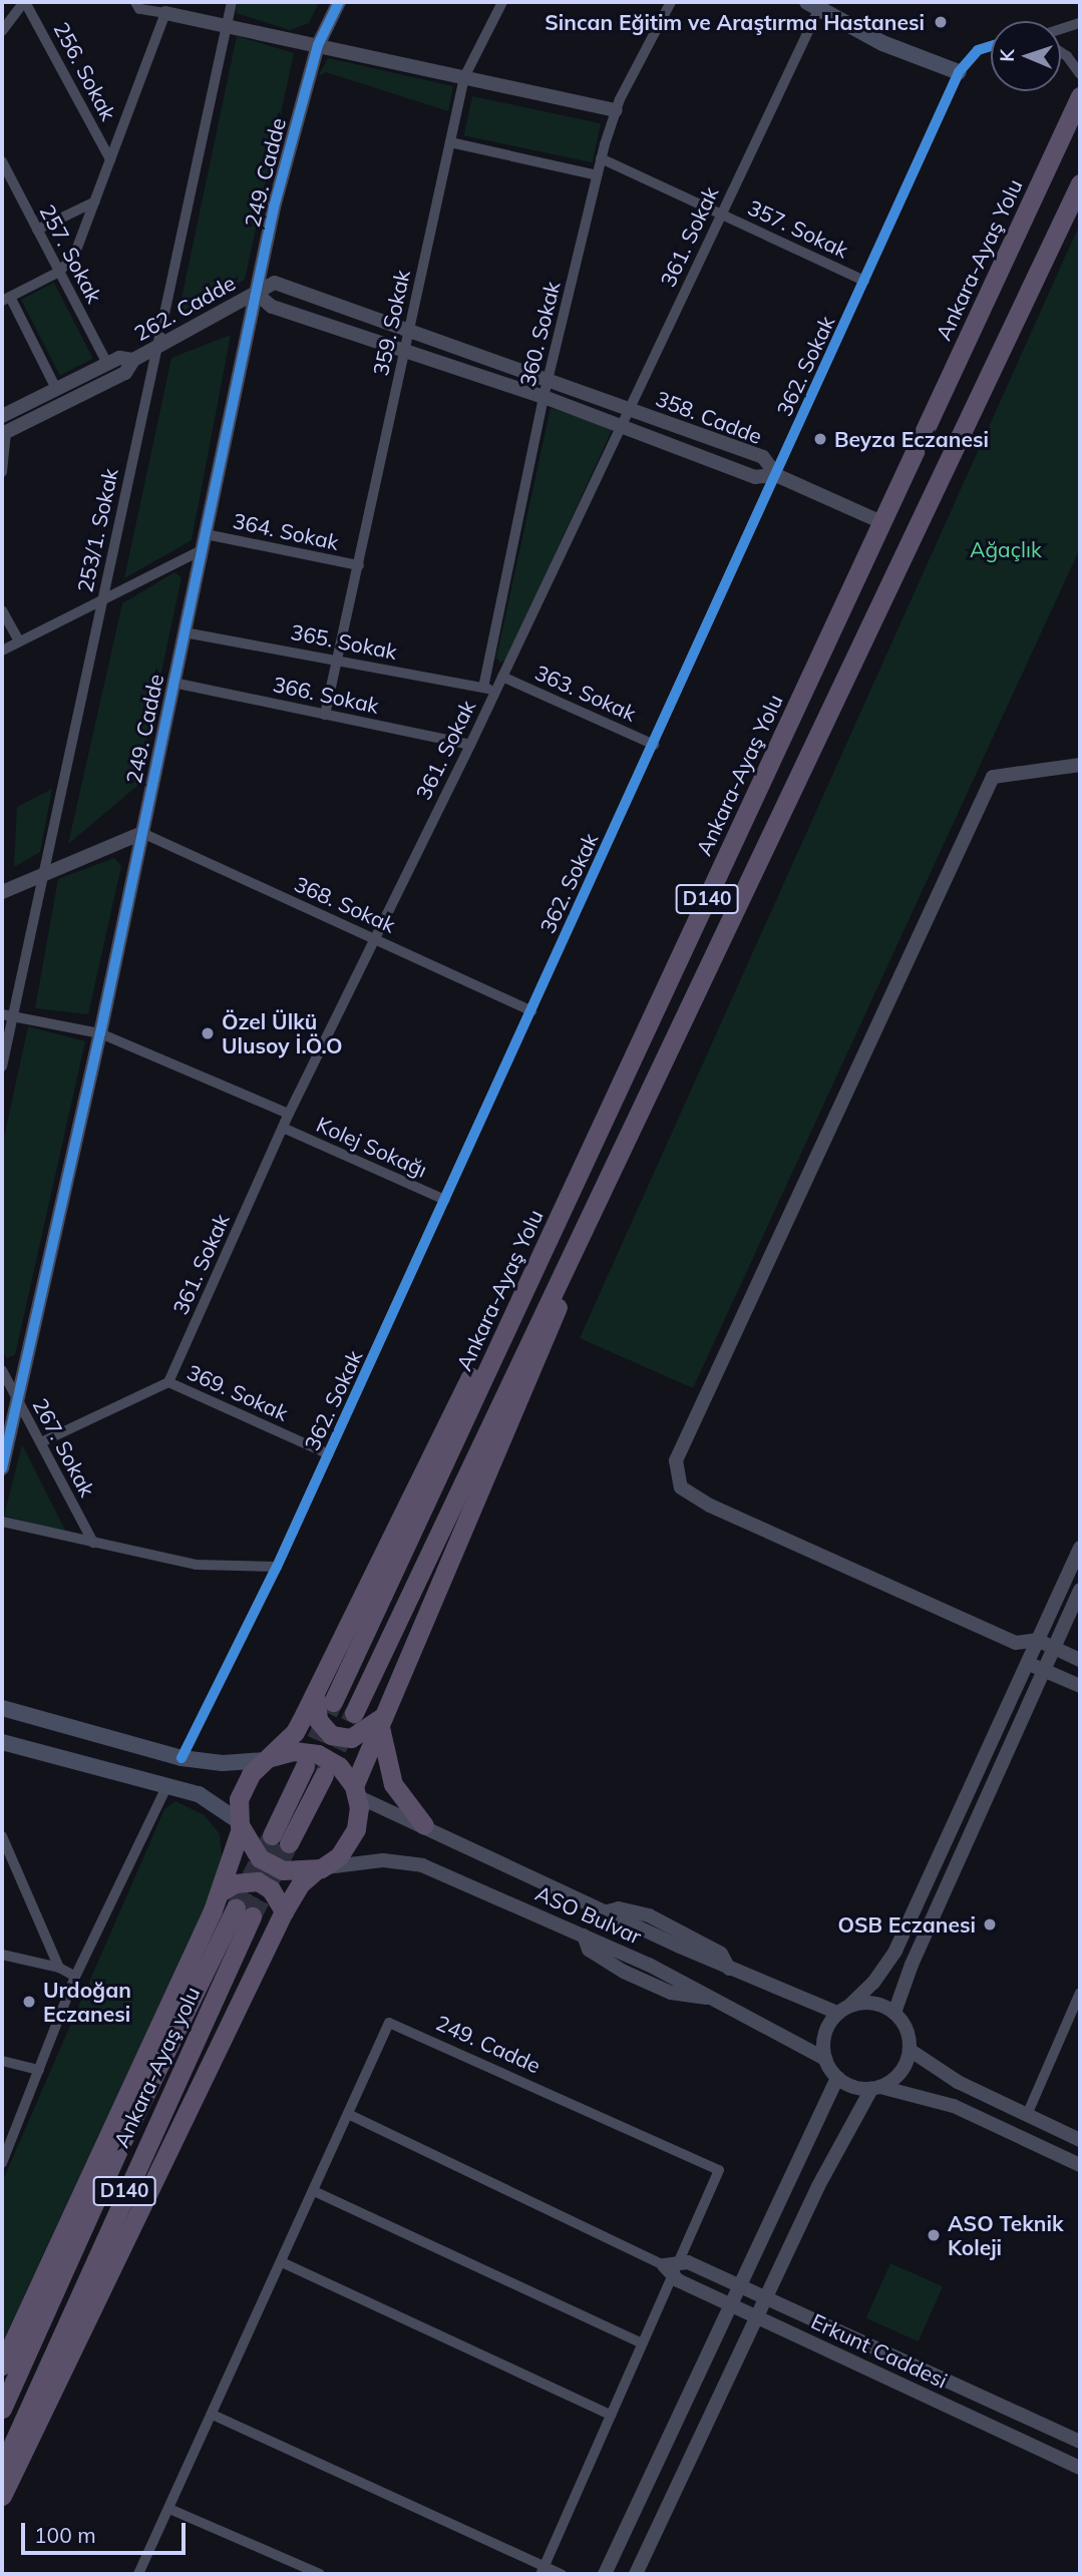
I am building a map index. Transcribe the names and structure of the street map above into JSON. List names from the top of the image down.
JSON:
{
  "streets": {
    "highway": ["Ankara-Ayaş Yolu", "D140", "Ankara-Ayaş yolu"],
    "street": [
      "256. Sokak",
      "249. Cadde",
      "357. Sokak",
      "361. Sokak",
      "257. Sokak",
      "262. Cadde",
      "359. Sokak",
      "360. Sokak",
      "362. Sokak",
      "358. Cadde",
      "253/1. Sokak",
      "364. Sokak",
      "365. Sokak",
      "363. Sokak",
      "366. Sokak",
      "368. Sokak",
      "Kolej Sokağı",
      "369. Sokak",
      "267. Sokak",
      "ASO Bulvar",
      "Erkunt Caddesi"
    ]
  },
  "crossings": [
    ["249. Cadde", "262. Cadde"],
    ["249. Cadde", "358. Cadde"],
    ["249. Cadde", "364. Sokak"],
    ["249. Cadde", "365. Sokak"],
    ["249. Cadde", "366. Sokak"],
    ["249. Cadde", "368. Sokak"],
    ["249. Cadde", "Kolej Sokağı"],
    ["249. Cadde", "267. Sokak"],
    ["249. Cadde", "Erkunt Caddesi"],
    ["357. Sokak", "361. Sokak"],
    ["357. Sokak", "360. Sokak"],
    ["357. Sokak", "362. Sokak"],
    ["361. Sokak", "358. Cadde"],
    ["361. Sokak", "365. Sokak"],
    ["361. Sokak", "363. Sokak"],
    ["361. Sokak", "366. Sokak"],
    ["361. Sokak", "368. Sokak"],
    ["361. Sokak", "Kolej Sokağı"],
    ["361. Sokak", "369. Sokak"],
    ["257. Sokak", "262. Cadde"],
    ["Ankara-Ayaş Yolu", "358. Cadde"],
    ["262. Cadde", "358. Cadde"],
    ["262. Cadde", "253/1. Sokak"],
    ["359. Sokak", "358. Cadde"],
    ["359. Sokak", "364. Sokak"],
    ["359. Sokak", "365. Sokak"],
    ["359. Sokak", "366. Sokak"],
    ["360. Sokak", "358. Cadde"],
    ["360. Sokak", "365. Sokak"],
    ["362. Sokak", "358. Cadde"],
    ["362. Sokak", "363. Sokak"],
    ["362. Sokak", "368. Sokak"],
    ["362. Sokak", "Kolej Sokağı"],
    ["362. Sokak", "369. Sokak"],
    ["253/1. Sokak", "Kolej Sokağı"]
  ],
  "parks": ["Ağaçlık"],
  "places": [
    "Sincan Eğitim ve Araştırma Hastanesi",
    "Beyza Eczanesi",
    "Özel Ülkü Ulusoy İ.Ö.O",
    "OSB Eczanesi",
    "Urdoğan Eczanesi",
    "ASO Teknik Koleji"
  ],
  "scale_bar": "100 m",
  "north": "left"
}
